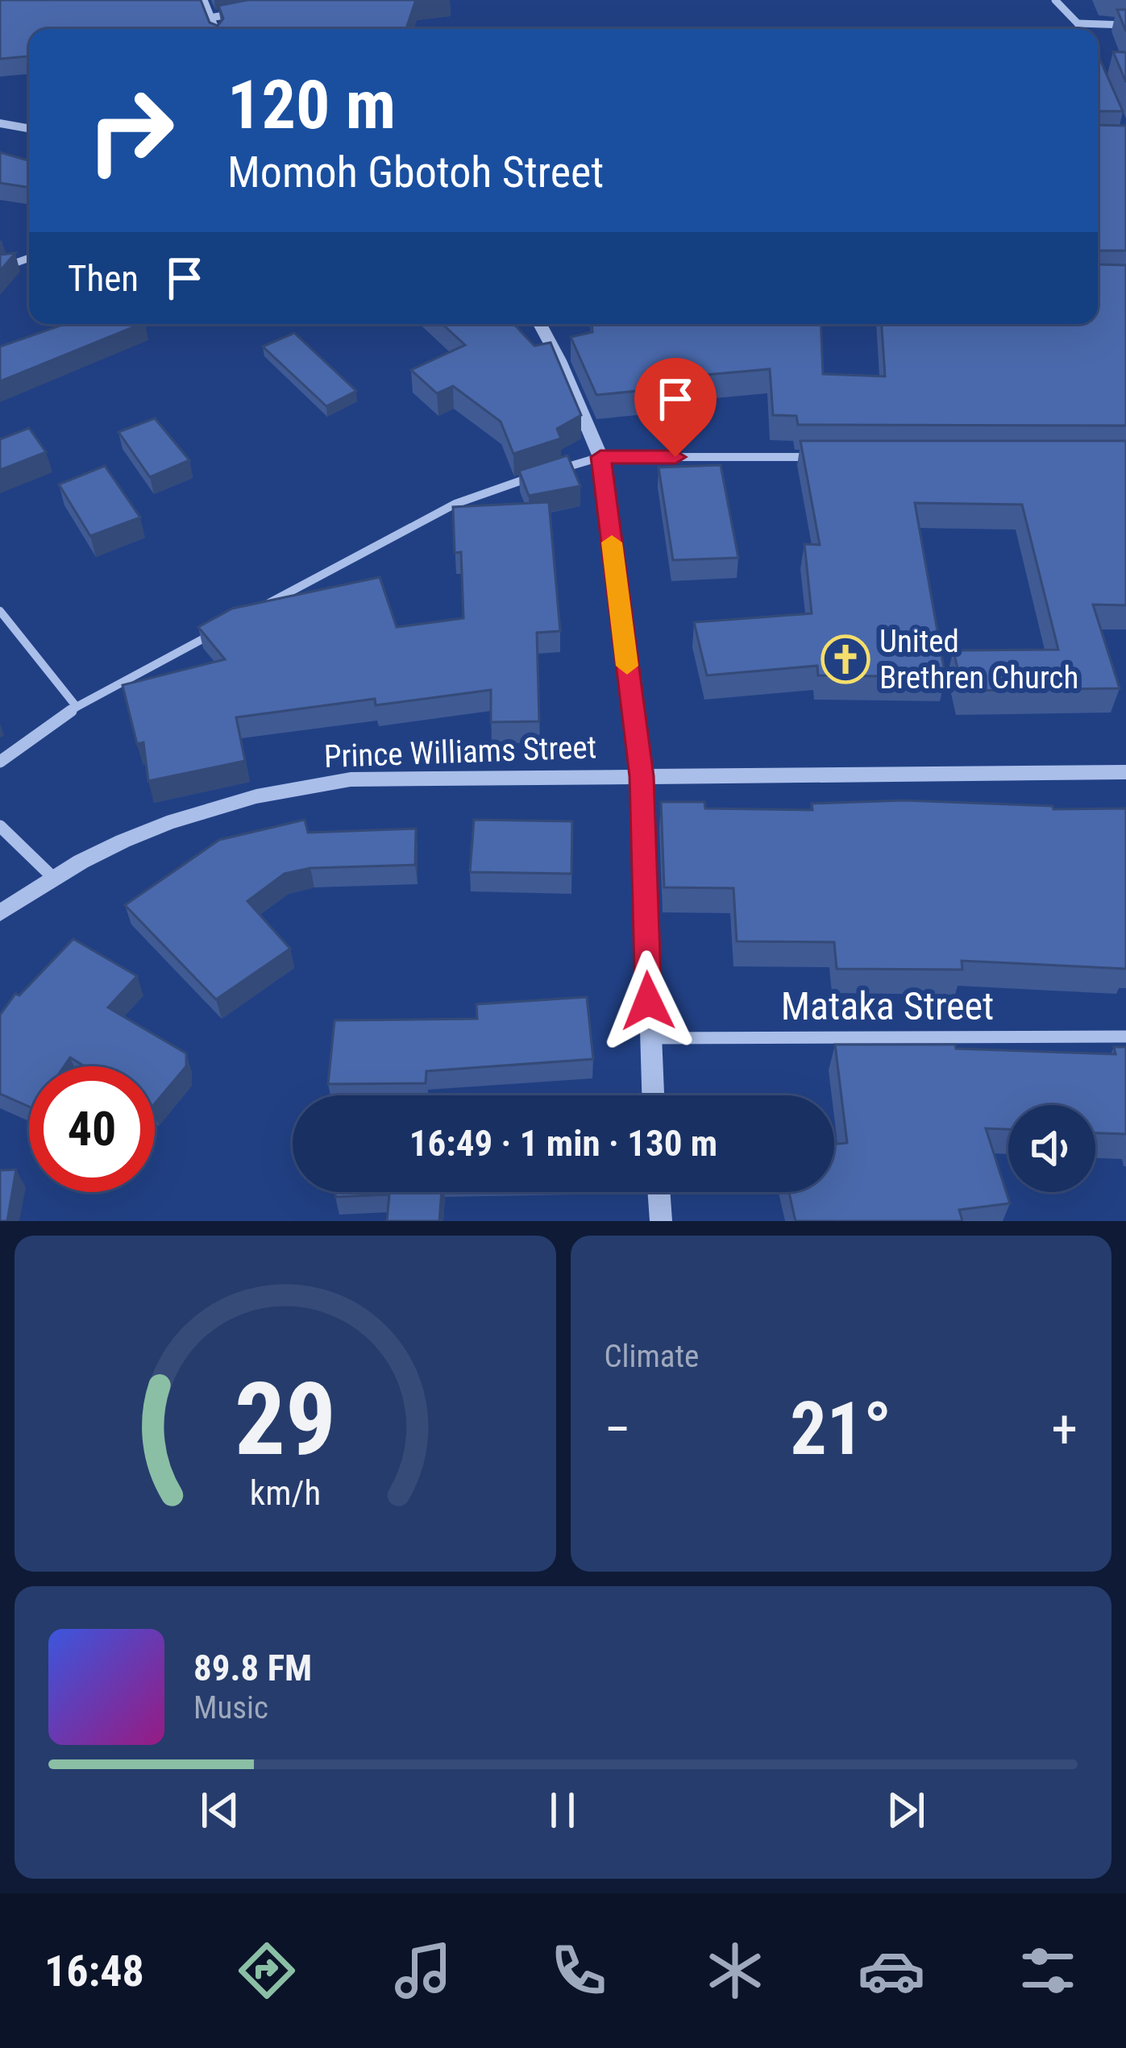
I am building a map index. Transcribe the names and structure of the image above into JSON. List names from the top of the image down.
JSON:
{
  "streets": {
    "street": ["Prince Williams Street", "Mataka Street"]
  },
  "places": {
    "church": ["United Brethren Church"]
  },
  "page": {
    "turn": ["120 m", "Momoh Gbotoh Street"],
    "then": "Then",
    "limit": "40",
    "trip": "16:49 · 1 min · 130 m",
    "tile": "Climate",
    "heat": ["−", "21°", "+"],
    "song": ["89.8 FM", "Music"],
    "tabs": "16:48",
    "gauge": ["29", "km/h"]
  }
}
